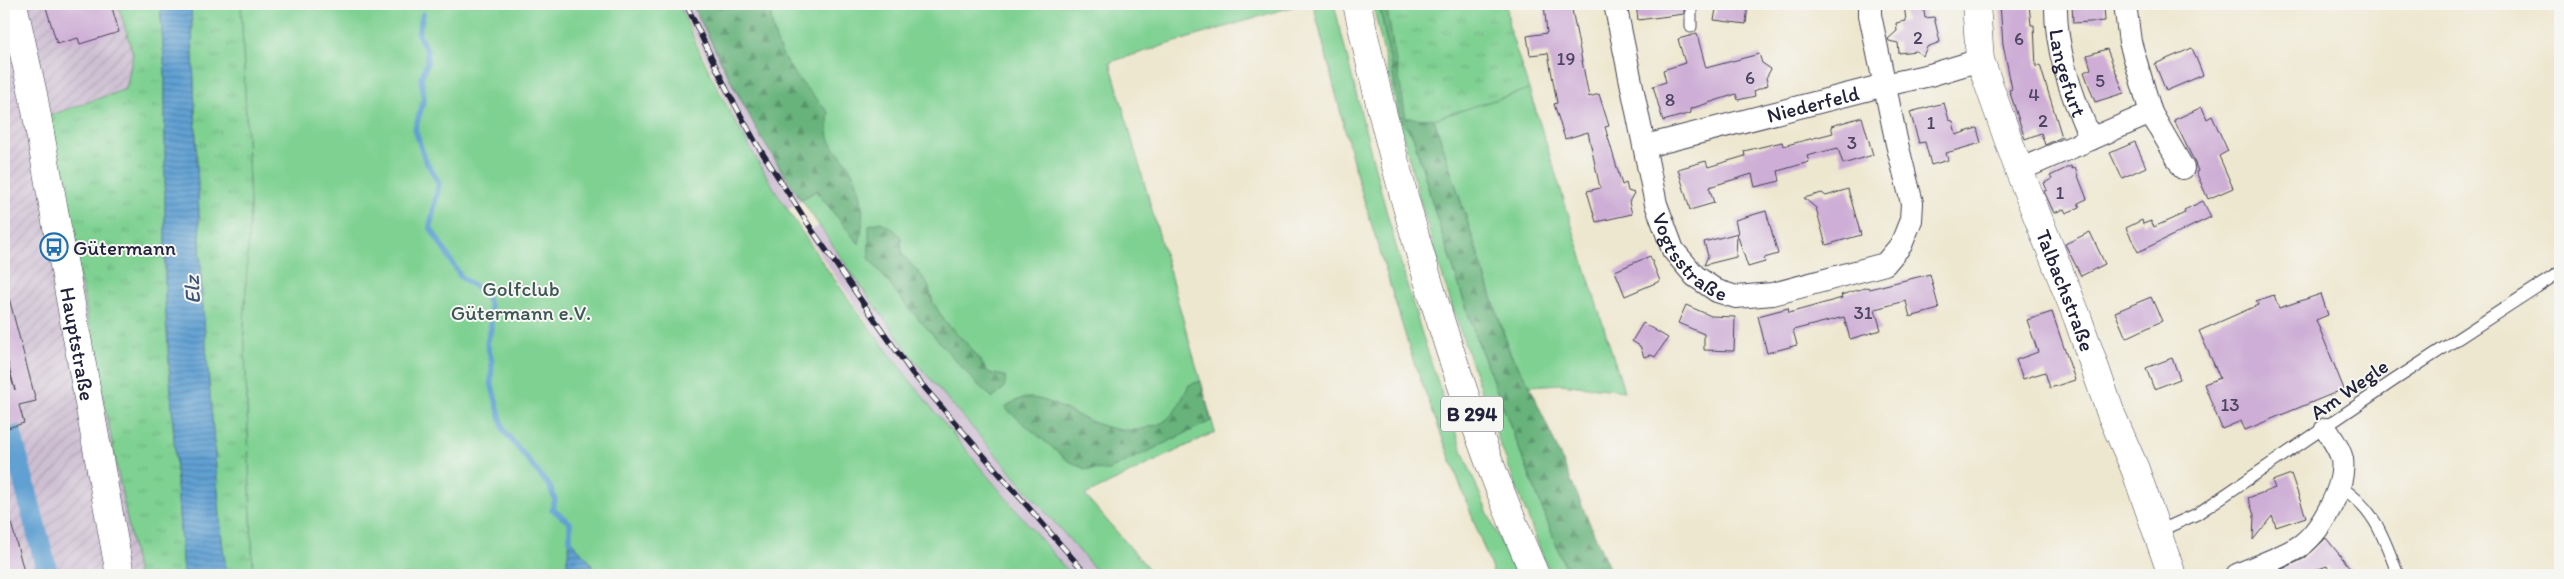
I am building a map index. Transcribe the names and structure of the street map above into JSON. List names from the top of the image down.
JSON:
{
  "streets": {
    "main road": ["Talbachstraße", "Hauptstraße", "B 294"],
    "street": ["Langefurt", "Niederfeld", "Vogtsstraße"],
    "lane": ["Am Wegle"]
  },
  "crossings": [
    ["Langefurt", "Talbachstraße"],
    ["Niederfeld", "Vogtsstraße"],
    ["Niederfeld", "Talbachstraße"],
    ["Talbachstraße", "Am Wegle"]
  ],
  "water": ["Elz"],
  "parks": ["Golfclub Gütermann e.V."],
  "places": {
    "bus stop": ["Gütermann"]
  },
  "house_numbers": [
    "2",
    "6",
    "19",
    "6",
    "5",
    "4",
    "8",
    "2",
    "1",
    "3",
    "1",
    "31",
    "13"
  ]
}
